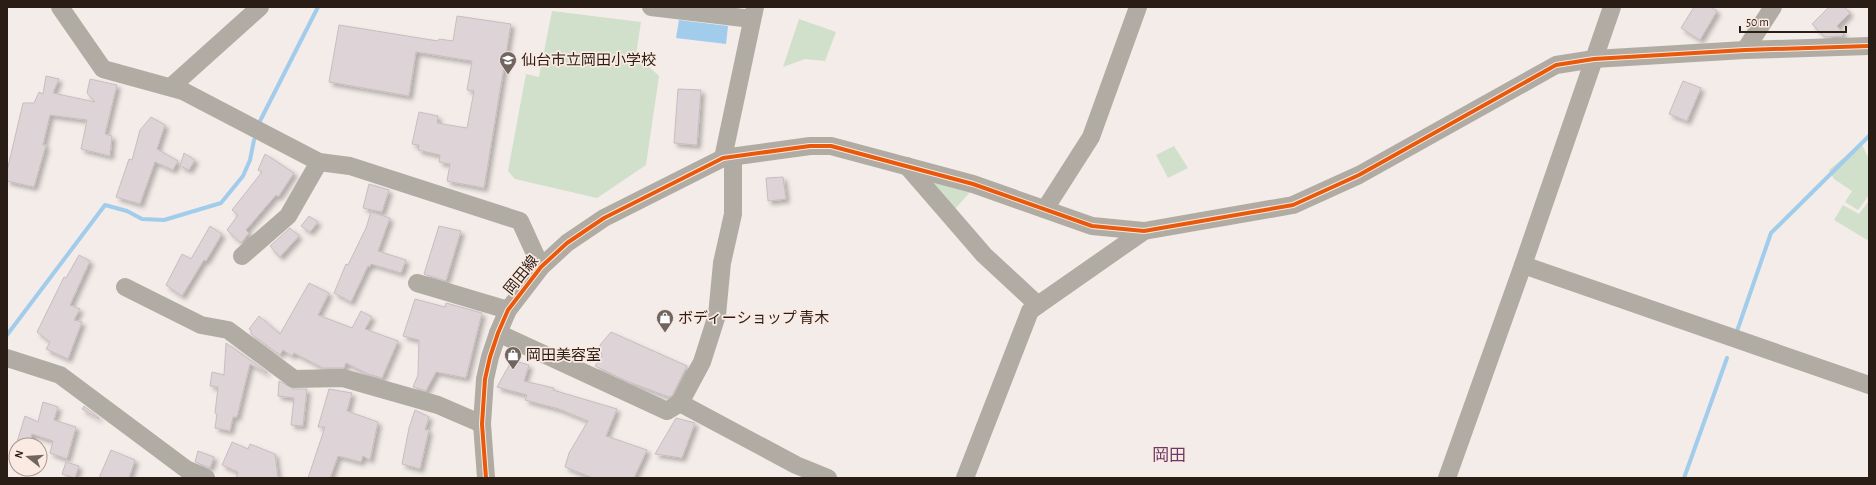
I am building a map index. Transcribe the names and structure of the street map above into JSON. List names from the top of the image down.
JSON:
{
  "streets": {
    "street": ["岡田線"]
  },
  "districts": ["岡田"],
  "places": {
    "school or university": ["仙台市立岡田小学校"],
    "shop": ["ボディーショップ 青木", "岡田美容室"]
  },
  "scale_bar": "50 m",
  "north": "left"
}
